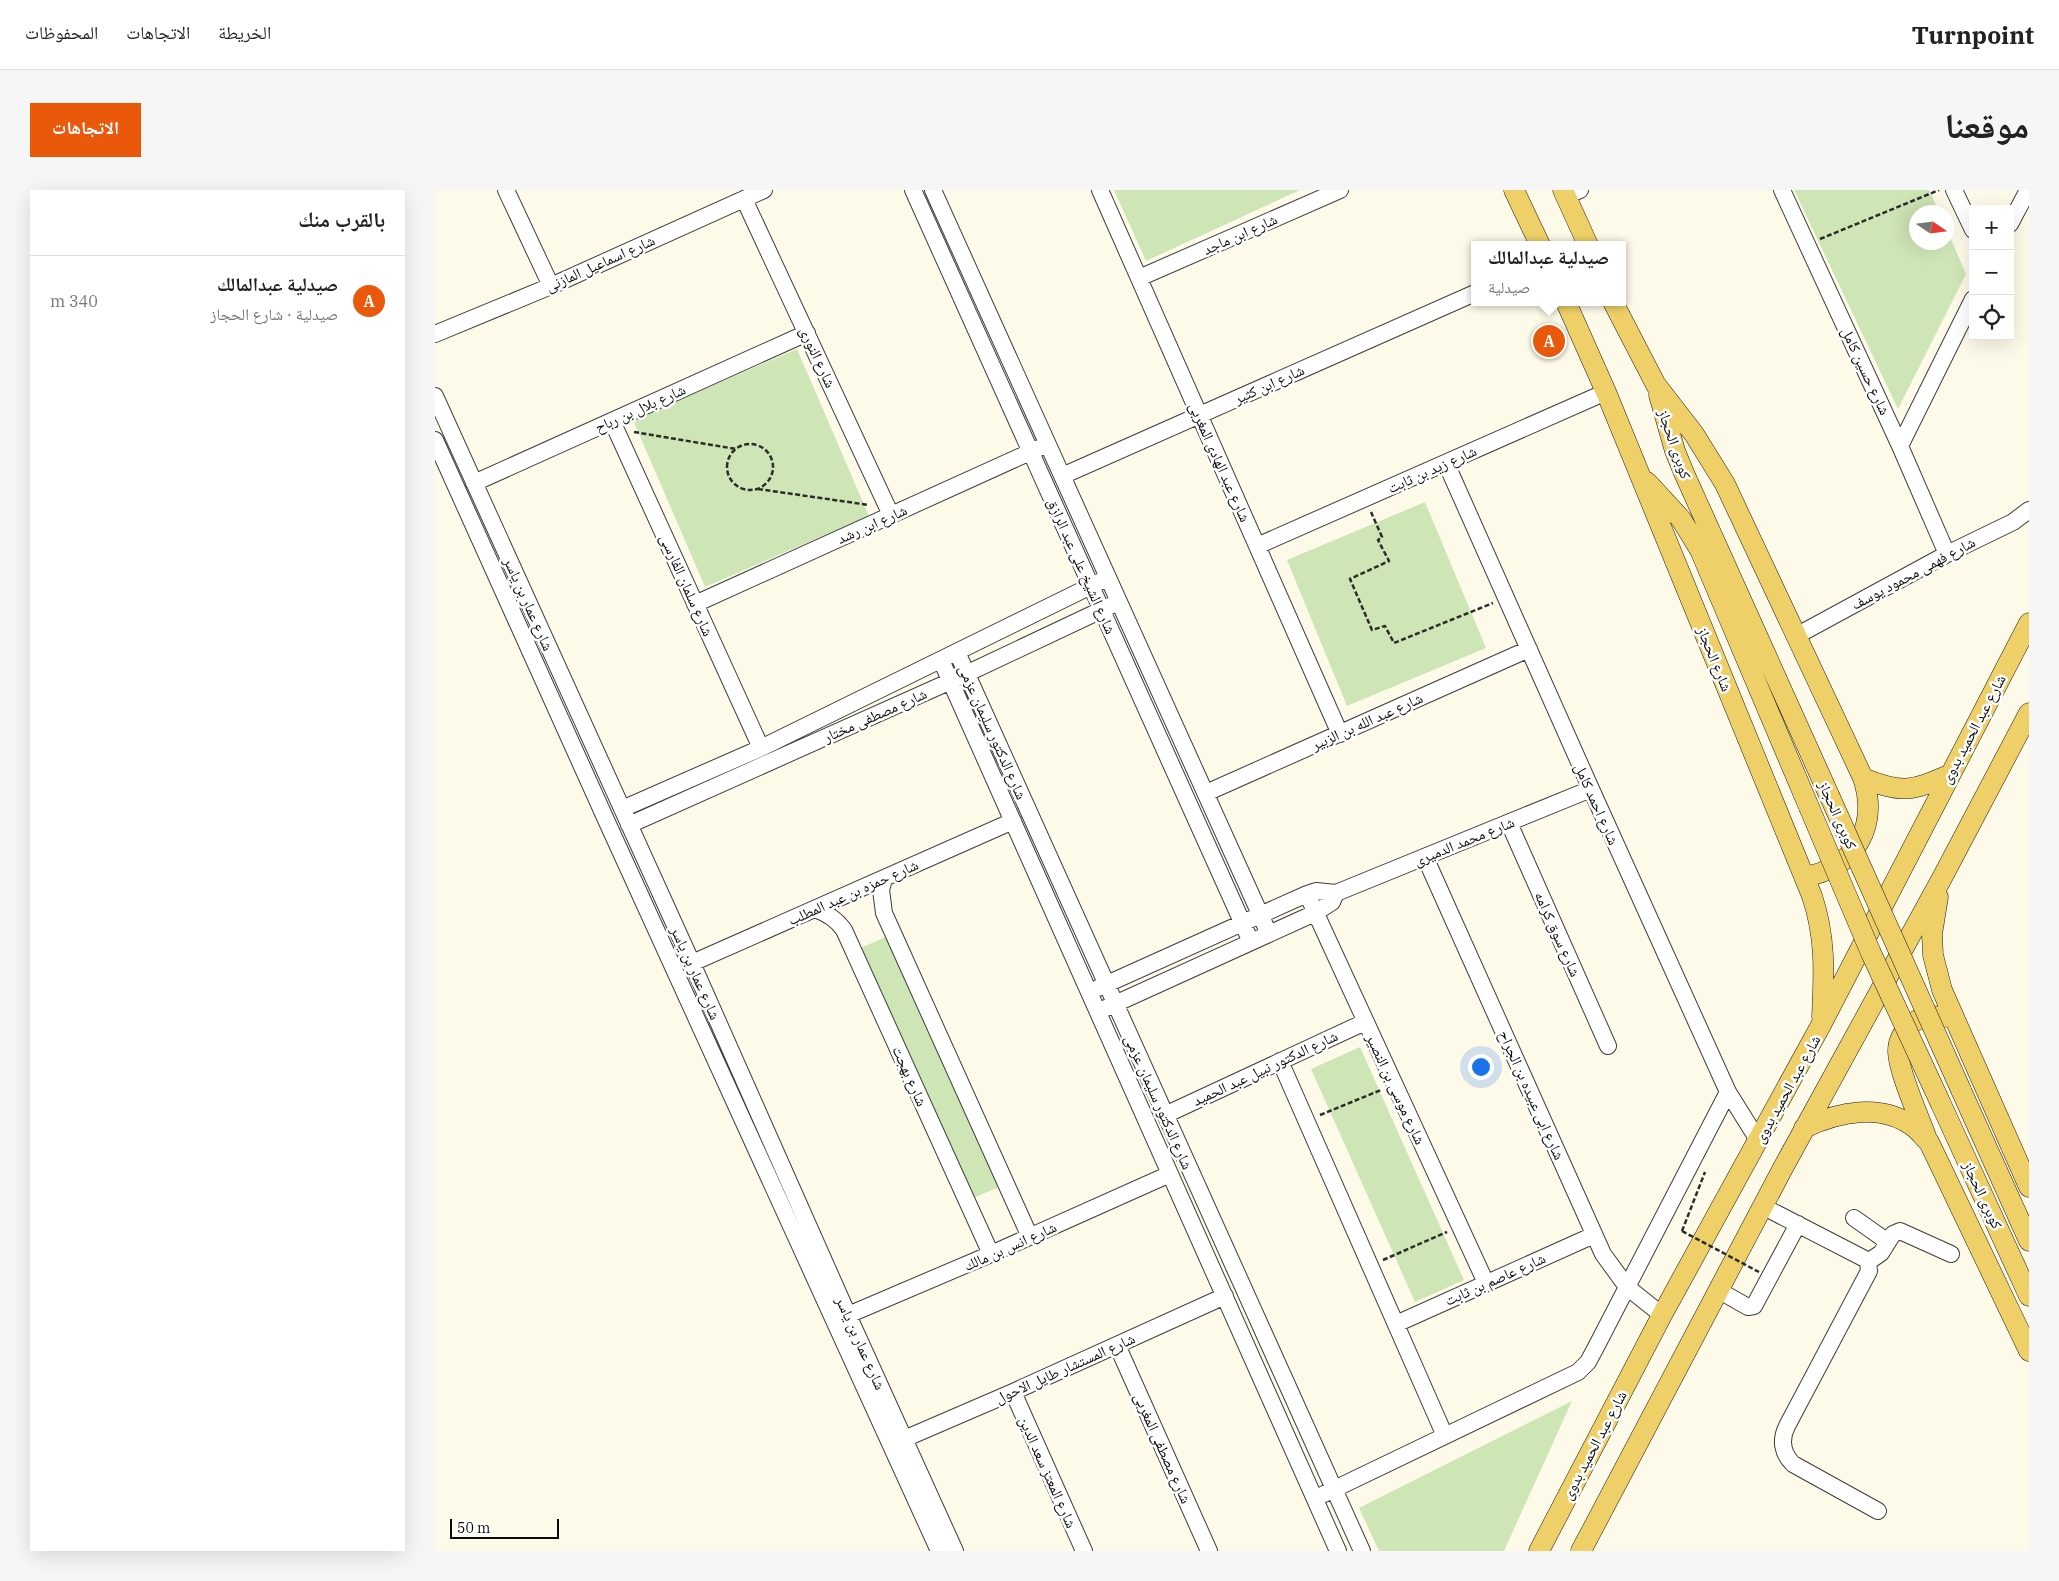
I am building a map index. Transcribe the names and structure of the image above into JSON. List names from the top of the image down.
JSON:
{
  "streets": {
    "main road": ["كوبرى الحجاز", "شارع الحجاز", "شارع عبد الحميد بدوى"],
    "street": [
      "شارع ابن ماجد",
      "شارع اسماعيل المازنى",
      "شارع النورى",
      "شارع حسين كامل",
      "شارع ابن كثير",
      "شارع بلال بن رباح",
      "شارع عبد الهادى المغربى",
      "شارع زيد بن ثابت",
      "شارع ابن رشد",
      "شارع الشيخ على عبد الرازق",
      "شارع فهمى محمود يوسف",
      "شارع سلمان الفارسى",
      "شارع عمار بن ياسر",
      "شارع مصطفى مختار",
      "شارع عبد الله بن الزبير",
      "شارع الدكتور سليمان عزمى",
      "شارع احمد كامل",
      "شارع محمد الدميرى",
      "شارع حمزه بن عبد المطلب",
      "شارع سوق كرامه",
      "شارع الدكتور نبيل عبد الحميد",
      "شارع بهجت",
      "شارع موسى بن النصير",
      "شارع ابى عبيده بن الجراح",
      "شارع انس بن مالك",
      "شارع عاصم بن ثابت",
      "شارع المستشار طايل الاحول",
      "شارع مصطفى المغربى",
      "شارع المعتز سعد الدين"
    ]
  },
  "crossings": [
    ["شارع ابن ماجد", "شارع عبد الهادى المغربى"],
    ["شارع اسماعيل المازنى", "شارع النورى"],
    ["شارع النورى", "شارع بلال بن رباح"],
    ["شارع النورى", "شارع ابن رشد"],
    ["شارع حسين كامل", "شارع فهمى محمود يوسف"],
    ["شارع ابن كثير", "شارع عبد الهادى المغربى"],
    ["شارع ابن كثير", "شارع الشيخ على عبد الرازق"],
    ["شارع بلال بن رباح", "شارع سلمان الفارسى"],
    ["شارع بلال بن رباح", "شارع عمار بن ياسر"],
    ["كوبرى الحجاز", "شارع الحجاز"],
    ["شارع عبد الهادى المغربى", "شارع زيد بن ثابت"],
    ["شارع عبد الهادى المغربى", "شارع عبد الله بن الزبير"],
    ["شارع زيد بن ثابت", "شارع الحجاز"],
    ["شارع زيد بن ثابت", "شارع احمد كامل"],
    ["شارع ابن رشد", "شارع الشيخ على عبد الرازق"],
    ["شارع ابن رشد", "شارع سلمان الفارسى"],
    ["شارع الشيخ على عبد الرازق", "شارع مصطفى مختار"],
    ["شارع الشيخ على عبد الرازق", "شارع عبد الله بن الزبير"],
    ["شارع الشيخ على عبد الرازق", "شارع محمد الدميرى"],
    ["شارع سلمان الفارسى", "شارع مصطفى مختار"],
    ["شارع عمار بن ياسر", "شارع مصطفى مختار"],
    ["شارع عمار بن ياسر", "شارع حمزه بن عبد المطلب"],
    ["شارع عمار بن ياسر", "شارع انس بن مالك"],
    ["شارع عمار بن ياسر", "شارع المستشار طايل الاحول"],
    ["شارع الحجاز", "شارع عبد الحميد بدوى"],
    ["شارع مصطفى مختار", "شارع الدكتور سليمان عزمى"],
    ["شارع عبد الله بن الزبير", "شارع احمد كامل"],
    ["شارع عبد الحميد بدوى", "شارع احمد كامل"],
    ["شارع عبد الحميد بدوى", "شارع ابى عبيده بن الجراح"],
    ["شارع الدكتور سليمان عزمى", "شارع محمد الدميرى"],
    ["شارع الدكتور سليمان عزمى", "شارع حمزه بن عبد المطلب"],
    ["شارع الدكتور سليمان عزمى", "شارع الدكتور نبيل عبد الحميد"],
    ["شارع الدكتور سليمان عزمى", "شارع انس بن مالك"],
    ["شارع الدكتور سليمان عزمى", "شارع المستشار طايل الاحول"],
    ["شارع احمد كامل", "شارع محمد الدميرى"],
    ["شارع محمد الدميرى", "شارع سوق كرامه"],
    ["شارع محمد الدميرى", "شارع موسى بن النصير"],
    ["شارع محمد الدميرى", "شارع ابى عبيده بن الجراح"],
    ["شارع حمزه بن عبد المطلب", "شارع بهجت"],
    ["شارع الدكتور نبيل عبد الحميد", "شارع موسى بن النصير"],
    ["شارع بهجت", "شارع انس بن مالك"],
    ["شارع موسى بن النصير", "شارع عاصم بن ثابت"],
    ["شارع ابى عبيده بن الجراح", "شارع عاصم بن ثابت"],
    ["شارع المستشار طايل الاحول", "شارع مصطفى المغربى"],
    ["شارع المستشار طايل الاحول", "شارع المعتز سعد الدين"]
  ],
  "scale_bar": "50 m",
  "north": "right",
  "page": {
    "header": "Turnpoint",
    "nav": ["الخريطة", "الاتجاهات", "المحفوظات"],
    "title": "موقعنا",
    "buttons": "الاتجاهات",
    "heading": "بالقرب منك",
    "map_buttons": ["+", "−"],
    "popup": ["صيدلية عبدالمالك", "صيدلية"],
    "list": [
      {
        "mark": "A",
        "name": "صيدلية عبدالمالك",
        "note": "صيدلية · شارع الحجاز",
        "value": "340 m"
      }
    ],
    "pins": "A",
    "scale": "50 m"
  }
}
